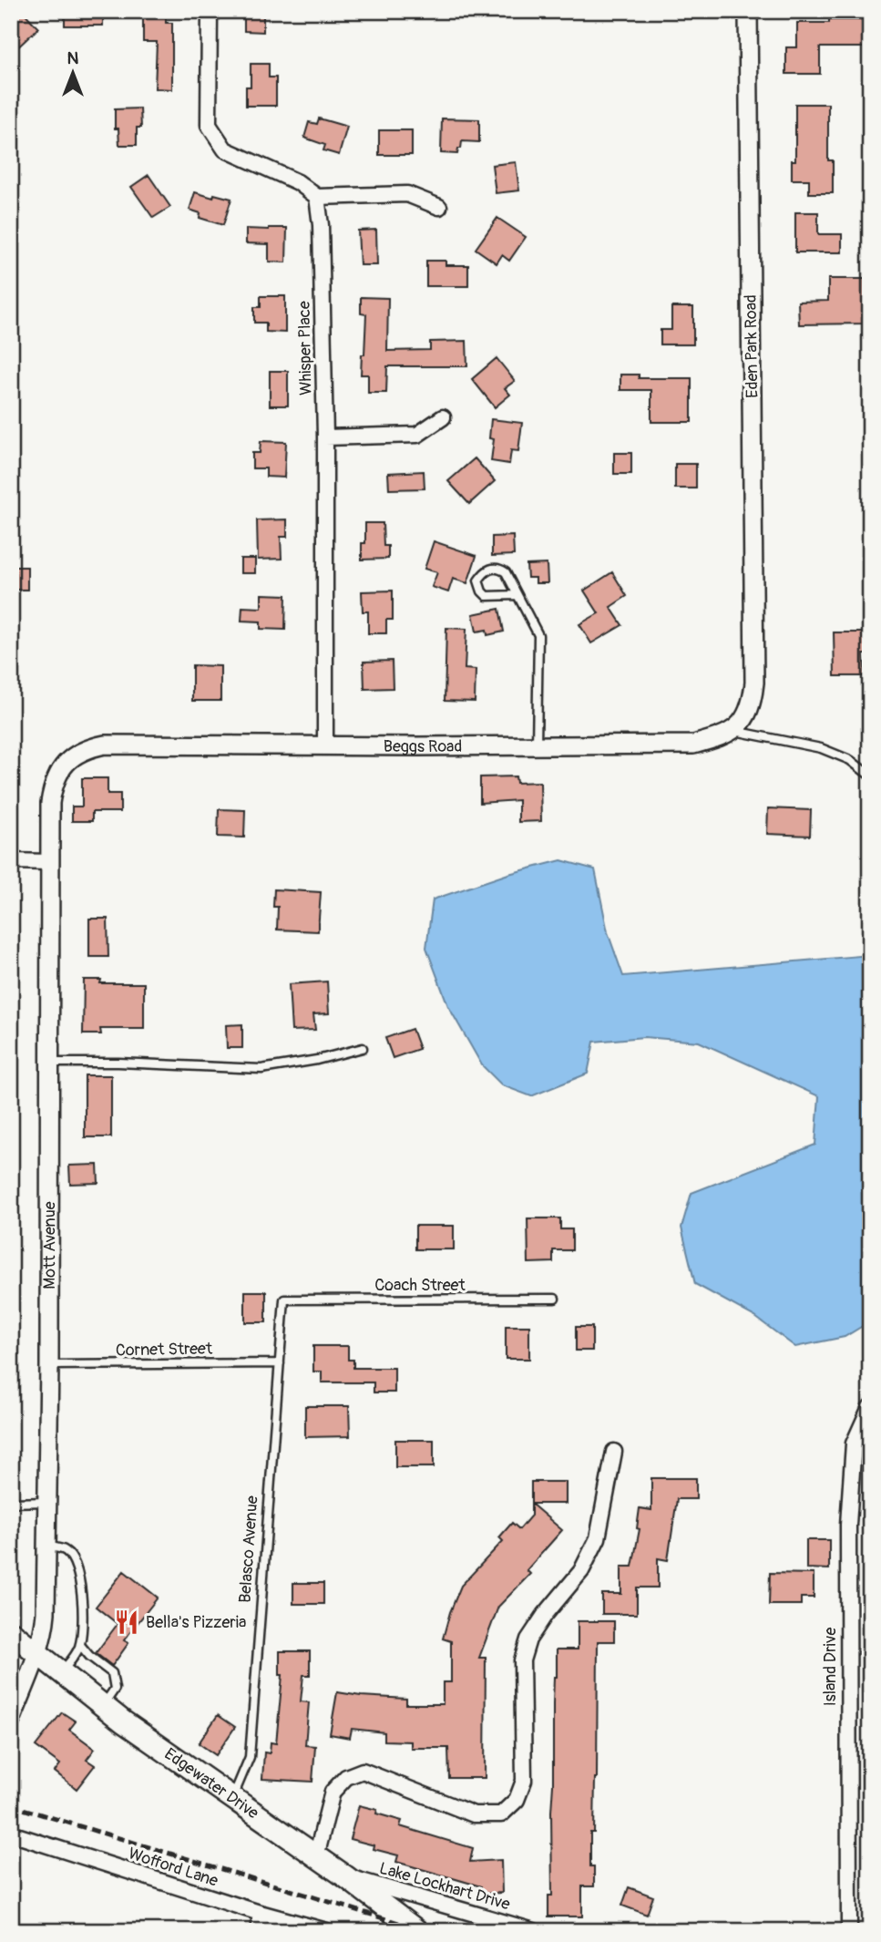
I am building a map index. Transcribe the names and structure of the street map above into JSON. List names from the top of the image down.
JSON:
{
  "streets": {
    "main road": ["Edgewater Drive"],
    "street": [
      "Eden Park Road",
      "Whisper Place",
      "Beggs Road",
      "Mott Avenue",
      "Island Drive",
      "Wofford Lane",
      "Lake Lockhart Drive"
    ],
    "lane": ["Coach Street", "Cornet Street", "Belasco Avenue"]
  },
  "crossings": [
    ["Eden Park Road", "Beggs Road"],
    ["Whisper Place", "Beggs Road"],
    ["Beggs Road", "Mott Avenue"],
    ["Mott Avenue", "Cornet Street"],
    ["Mott Avenue", "Edgewater Drive"],
    ["Coach Street", "Belasco Avenue"],
    ["Cornet Street", "Belasco Avenue"],
    ["Belasco Avenue", "Edgewater Drive"],
    ["Edgewater Drive", "Lake Lockhart Drive"]
  ],
  "places": {
    "restaurant": ["Bella's Pizzeria"]
  },
  "north": "top"
}
